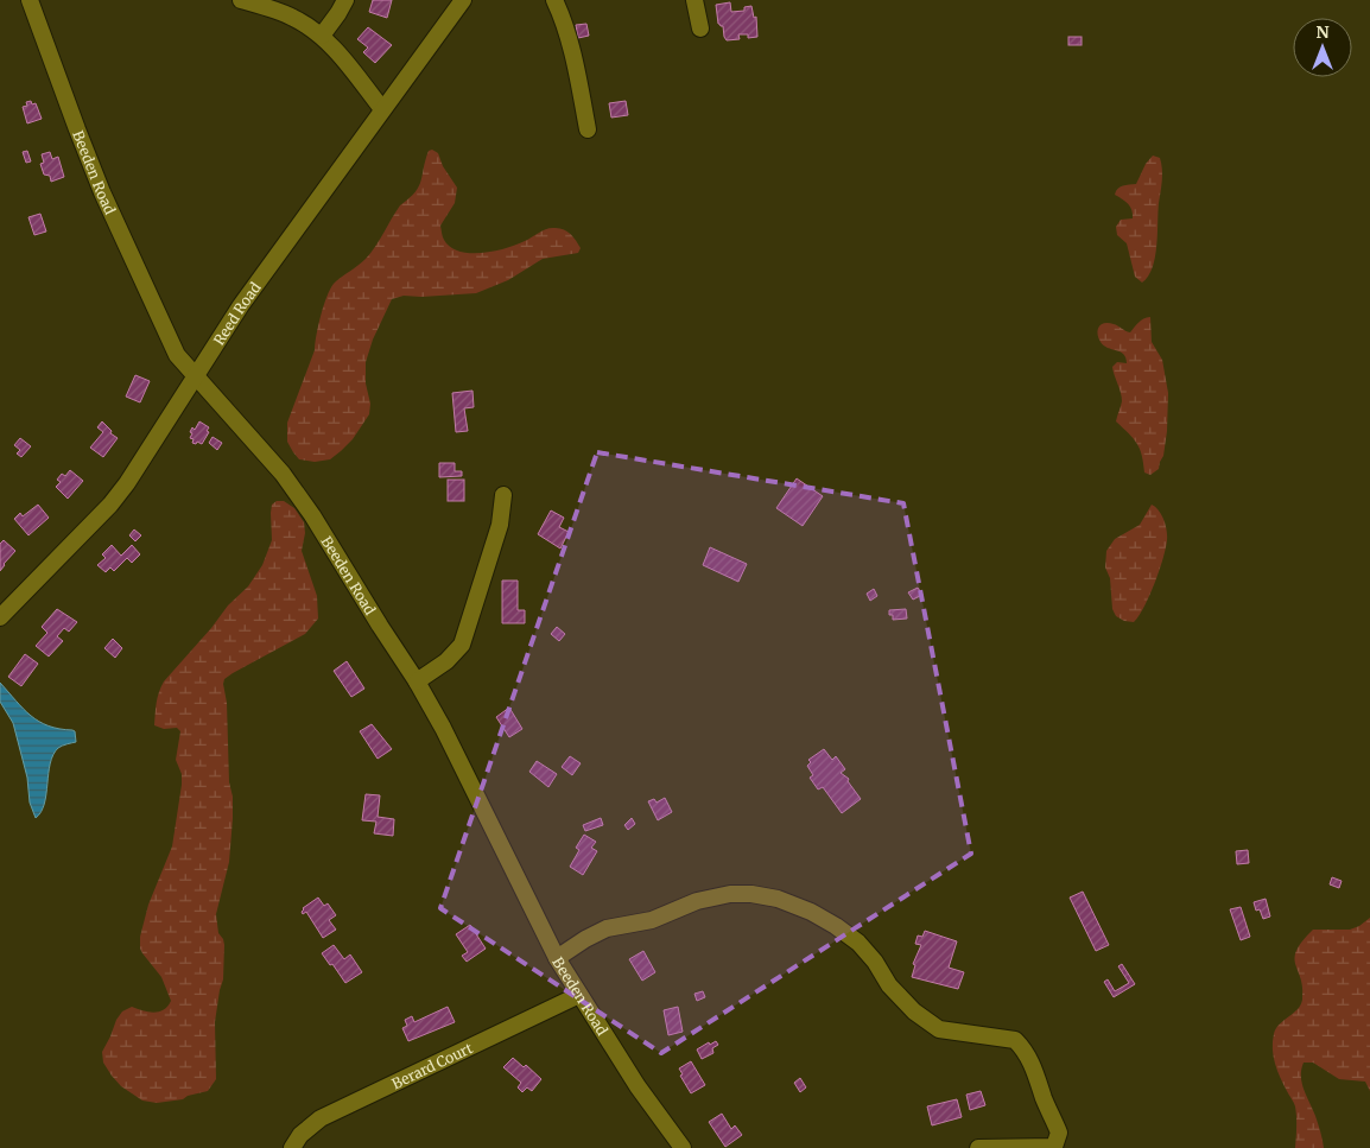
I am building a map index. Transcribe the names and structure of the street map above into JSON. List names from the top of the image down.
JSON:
{
  "streets": {
    "street": ["Beeden Road", "Reed Road", "Berard Court"]
  },
  "crossings": [
    ["Beeden Road", "Reed Road"],
    ["Beeden Road", "Berard Court"]
  ],
  "north": "top"
}
